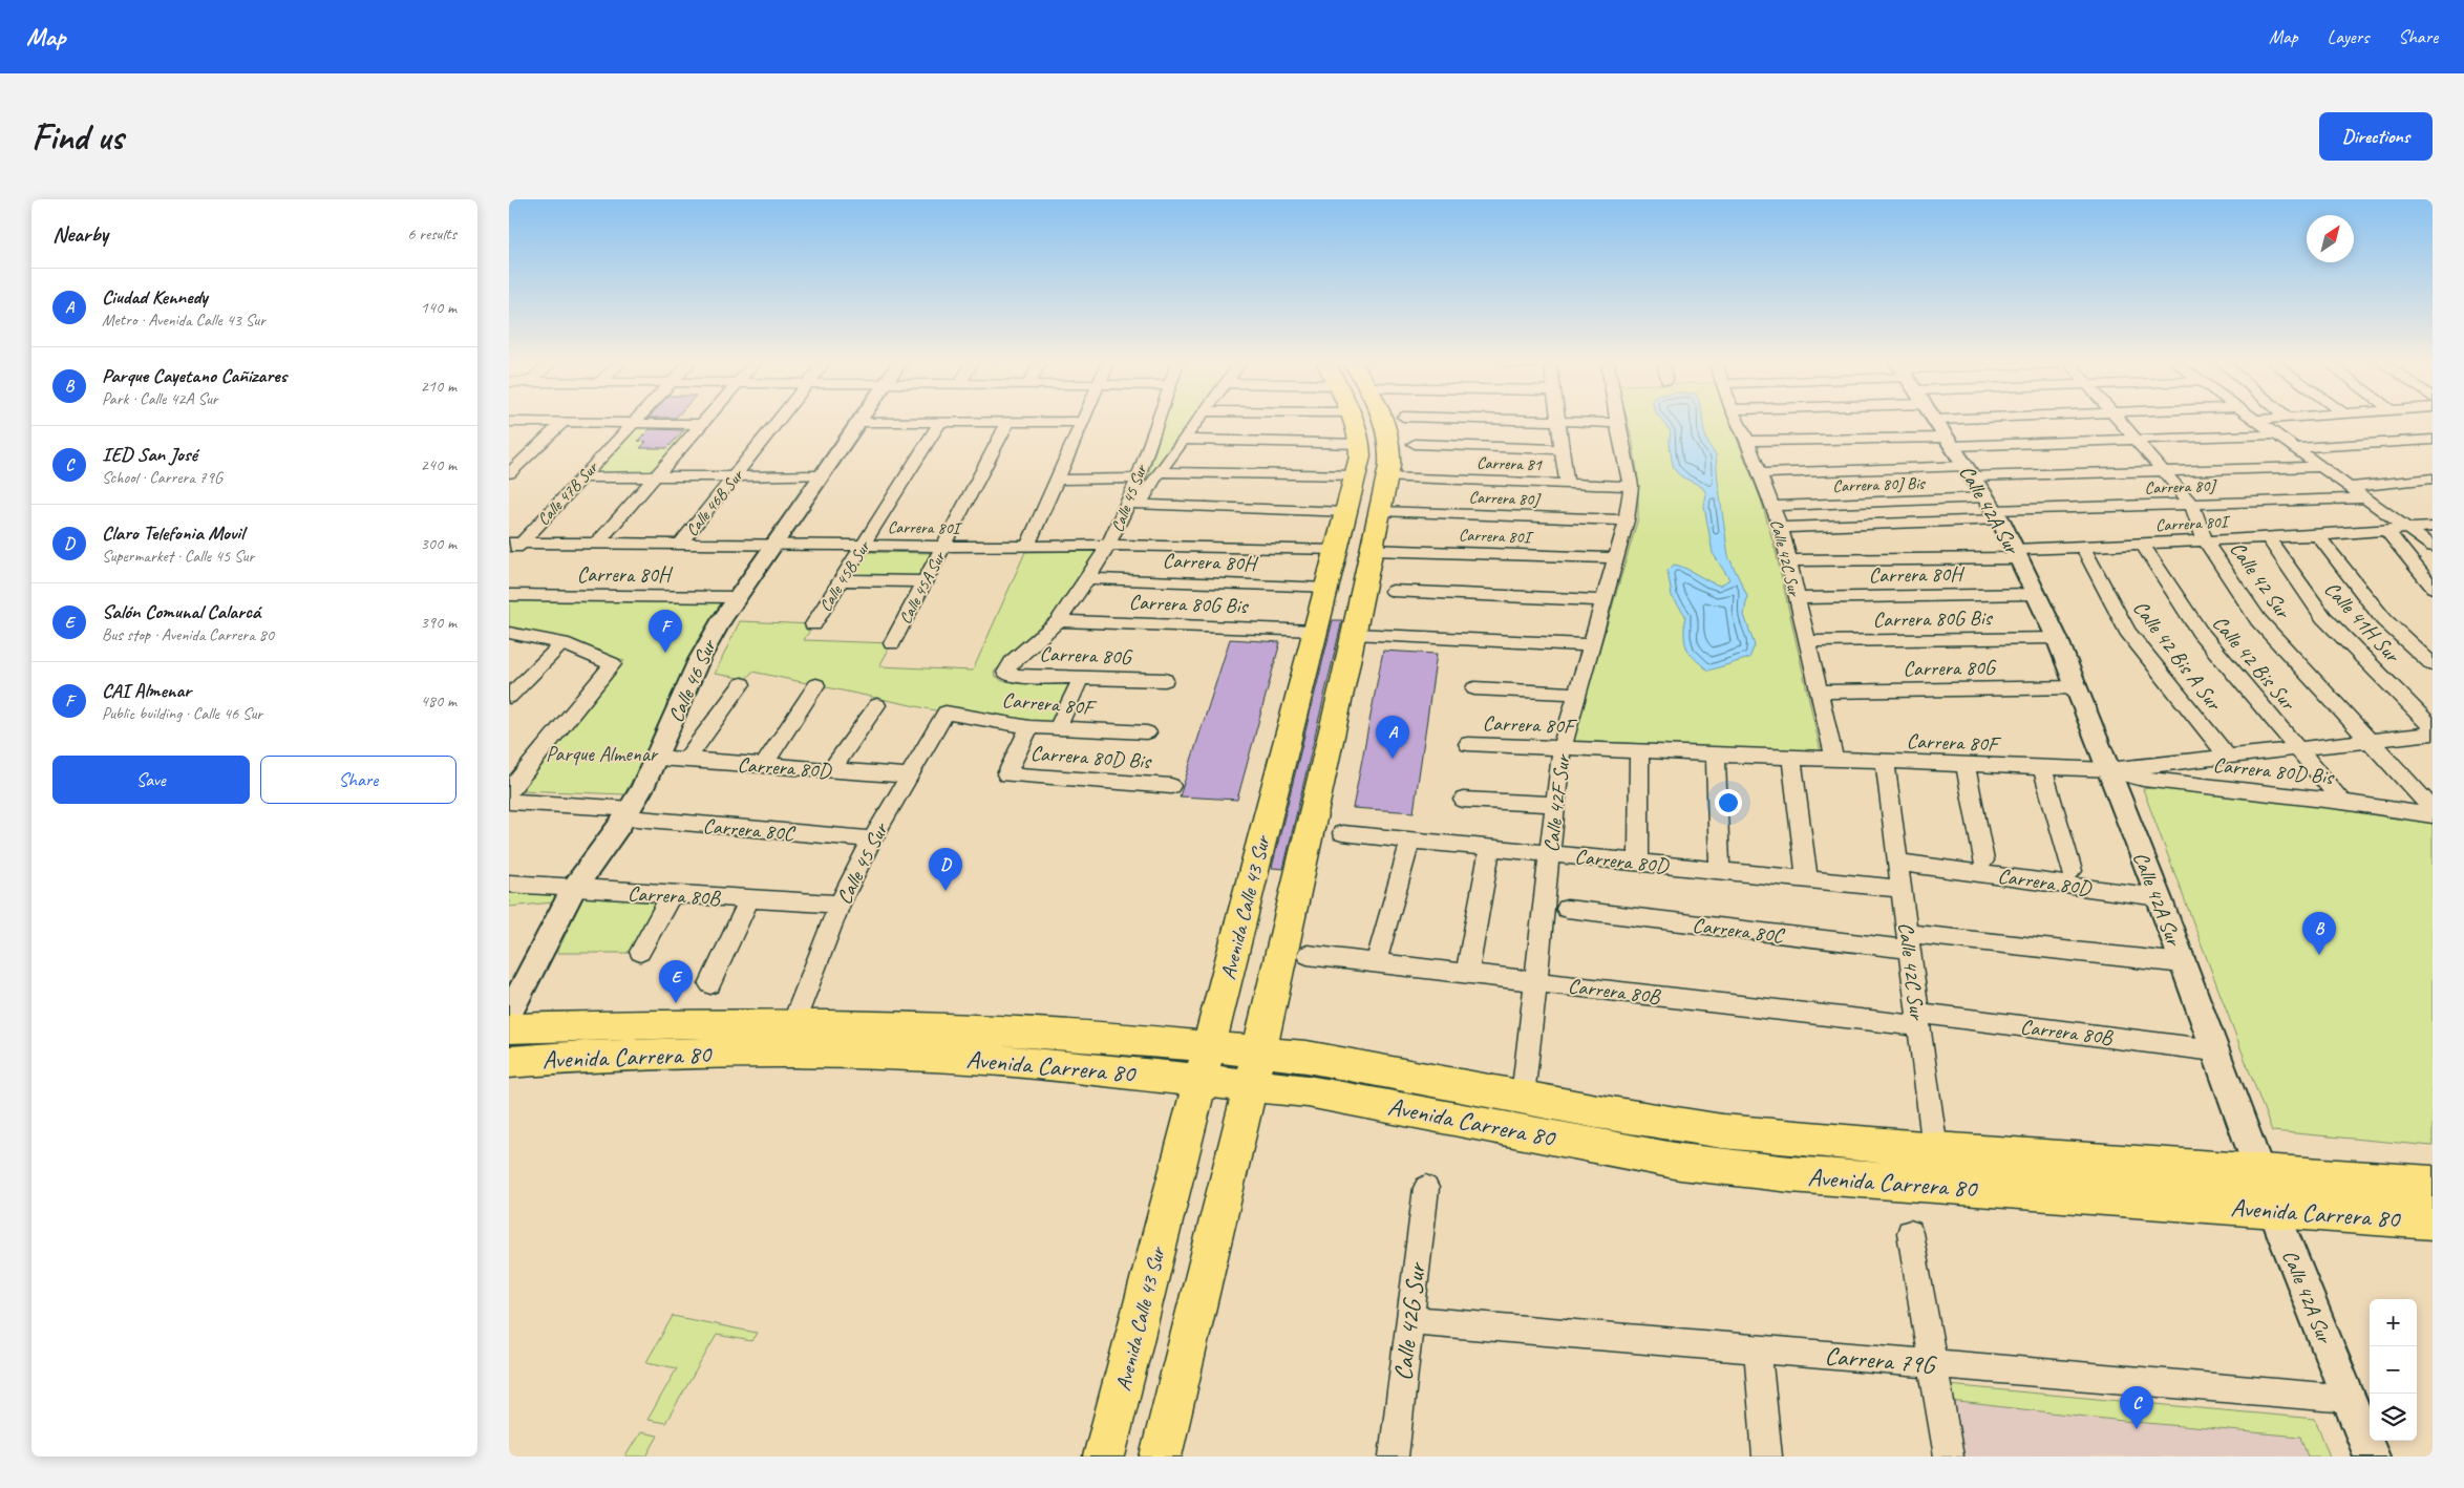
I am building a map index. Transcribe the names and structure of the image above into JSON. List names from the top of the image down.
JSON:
{
  "streets": {
    "main road": ["Avenida Calle 43 Sur", "Avenida Carrera 80"],
    "street": [
      "Carrera 81",
      "Carrera 80J Bis",
      "Carrera 80J",
      "Calle 47B Sur",
      "Calle 45 Sur",
      "Calle 46B Sur",
      "Calle 42A Sur",
      "Carrera 80I",
      "Calle 42C Sur",
      "Carrera 80H",
      "Calle 45B Sur",
      "Calle 42 Sur",
      "Calle 45A Sur",
      "Carrera 80G Bis",
      "Calle 41H Sur",
      "Carrera 80G",
      "Calle 42 Bis A Sur",
      "Calle 42 Bis Sur",
      "Calle 46 Sur",
      "Carrera 80F",
      "Carrera 80D Bis",
      "Carrera 80D",
      "Calle 42F Sur",
      "Carrera 80C",
      "Carrera 80B",
      "Calle 42G Sur",
      "Carrera 79G"
    ]
  },
  "crossings": [
    ["Carrera 81", "Calle 42F Sur"],
    ["Carrera 80J Bis", "Carrera 80J"],
    ["Carrera 80J Bis", "Calle 42A Sur"],
    ["Carrera 80J Bis", "Calle 42C Sur"],
    ["Carrera 80J", "Calle 42A Sur"],
    ["Carrera 80J", "Calle 42C Sur"],
    ["Carrera 80J", "Calle 42 Sur"],
    ["Carrera 80J", "Calle 42F Sur"],
    ["Calle 47B Sur", "Carrera 80I"],
    ["Calle 45 Sur", "Carrera 80I"],
    ["Calle 45 Sur", "Carrera 80H"],
    ["Calle 45 Sur", "Carrera 80G Bis"],
    ["Calle 45 Sur", "Carrera 80G"],
    ["Calle 45 Sur", "Carrera 80F"],
    ["Calle 45 Sur", "Carrera 80D"],
    ["Calle 45 Sur", "Carrera 80C"],
    ["Calle 45 Sur", "Carrera 80B"],
    ["Calle 45 Sur", "Avenida Carrera 80"],
    ["Calle 46B Sur", "Carrera 80I"],
    ["Calle 42A Sur", "Carrera 80I"],
    ["Calle 42A Sur", "Carrera 80H"],
    ["Calle 42A Sur", "Carrera 80G Bis"],
    ["Calle 42A Sur", "Carrera 80G"],
    ["Calle 42A Sur", "Carrera 80F"],
    ["Calle 42A Sur", "Carrera 80D Bis"],
    ["Calle 42A Sur", "Carrera 80D"],
    ["Calle 42A Sur", "Carrera 80C"],
    ["Calle 42A Sur", "Carrera 80B"],
    ["Calle 42A Sur", "Avenida Carrera 80"],
    ["Calle 42A Sur", "Carrera 79G"],
    ["Carrera 80I", "Calle 42C Sur"],
    ["Carrera 80I", "Calle 45B Sur"],
    ["Carrera 80I", "Calle 42 Sur"],
    ["Carrera 80I", "Calle 45A Sur"],
    ["Carrera 80I", "Calle 41H Sur"],
    ["Carrera 80I", "Calle 42 Bis A Sur"],
    ["Carrera 80I", "Calle 42 Bis Sur"],
    ["Carrera 80I", "Calle 46 Sur"],
    ["Carrera 80I", "Calle 42F Sur"],
    ["Carrera 80I", "Avenida Calle 43 Sur"],
    ["Calle 42C Sur", "Carrera 80H"],
    ["Calle 42C Sur", "Carrera 80G Bis"],
    ["Calle 42C Sur", "Carrera 80G"],
    ["Calle 42C Sur", "Carrera 80F"],
    ["Calle 42C Sur", "Carrera 80D"],
    ["Calle 42C Sur", "Carrera 80C"],
    ["Calle 42C Sur", "Carrera 80B"],
    ["Calle 42C Sur", "Avenida Carrera 80"],
    ["Carrera 80H", "Calle 46 Sur"],
    ["Carrera 80H", "Avenida Calle 43 Sur"],
    ["Calle 42 Sur", "Carrera 80F"],
    ["Carrera 80G Bis", "Avenida Calle 43 Sur"],
    ["Calle 42 Bis A Sur", "Carrera 80F"],
    ["Calle 42 Bis Sur", "Carrera 80F"],
    ["Calle 42 Bis Sur", "Carrera 80D Bis"],
    ["Calle 46 Sur", "Carrera 80D"],
    ["Calle 46 Sur", "Carrera 80C"],
    ["Calle 46 Sur", "Carrera 80B"],
    ["Carrera 80F", "Carrera 80D Bis"],
    ["Carrera 80F", "Calle 42F Sur"],
    ["Carrera 80D", "Calle 42F Sur"],
    ["Calle 42F Sur", "Carrera 80B"],
    ["Calle 42F Sur", "Avenida Carrera 80"],
    ["Avenida Calle 43 Sur", "Avenida Carrera 80"],
    ["Calle 42G Sur", "Carrera 79G"]
  ],
  "parks": ["Parque Almenar"],
  "north": "top right",
  "page": {
    "header": "Map",
    "nav": ["Map", "Layers", "Share"],
    "buttons": [
      "Directions",
      ["Save", "Share"]
    ],
    "title": "Find us",
    "heading": ["Nearby", "6 results"],
    "list": [
      {
        "mark": "A",
        "name": "Ciudad Kennedy",
        "note": "Metro · Avenida Calle 43 Sur",
        "value": "140 m"
      },
      {
        "mark": "B",
        "name": "Parque Cayetano Cañizares",
        "note": "Park · Calle 42A Sur",
        "value": "210 m"
      },
      {
        "mark": "C",
        "name": "IED San José",
        "note": "School · Carrera 79G",
        "value": "240 m"
      },
      {
        "mark": "D",
        "name": "Claro Telefonia Movil",
        "note": "Supermarket · Calle 45 Sur",
        "value": "300 m"
      },
      {
        "mark": "E",
        "name": "Salón Comunal Calarcá",
        "note": "Bus stop · Avenida Carrera 80",
        "value": "390 m"
      },
      {
        "mark": "F",
        "name": "CAI Almenar",
        "note": "Public building · Calle 46 Sur",
        "value": "480 m"
      }
    ],
    "pins": [
      "F",
      "A",
      "D",
      "B",
      "E",
      "C"
    ],
    "map_buttons": ["+", "−"]
  }
}
